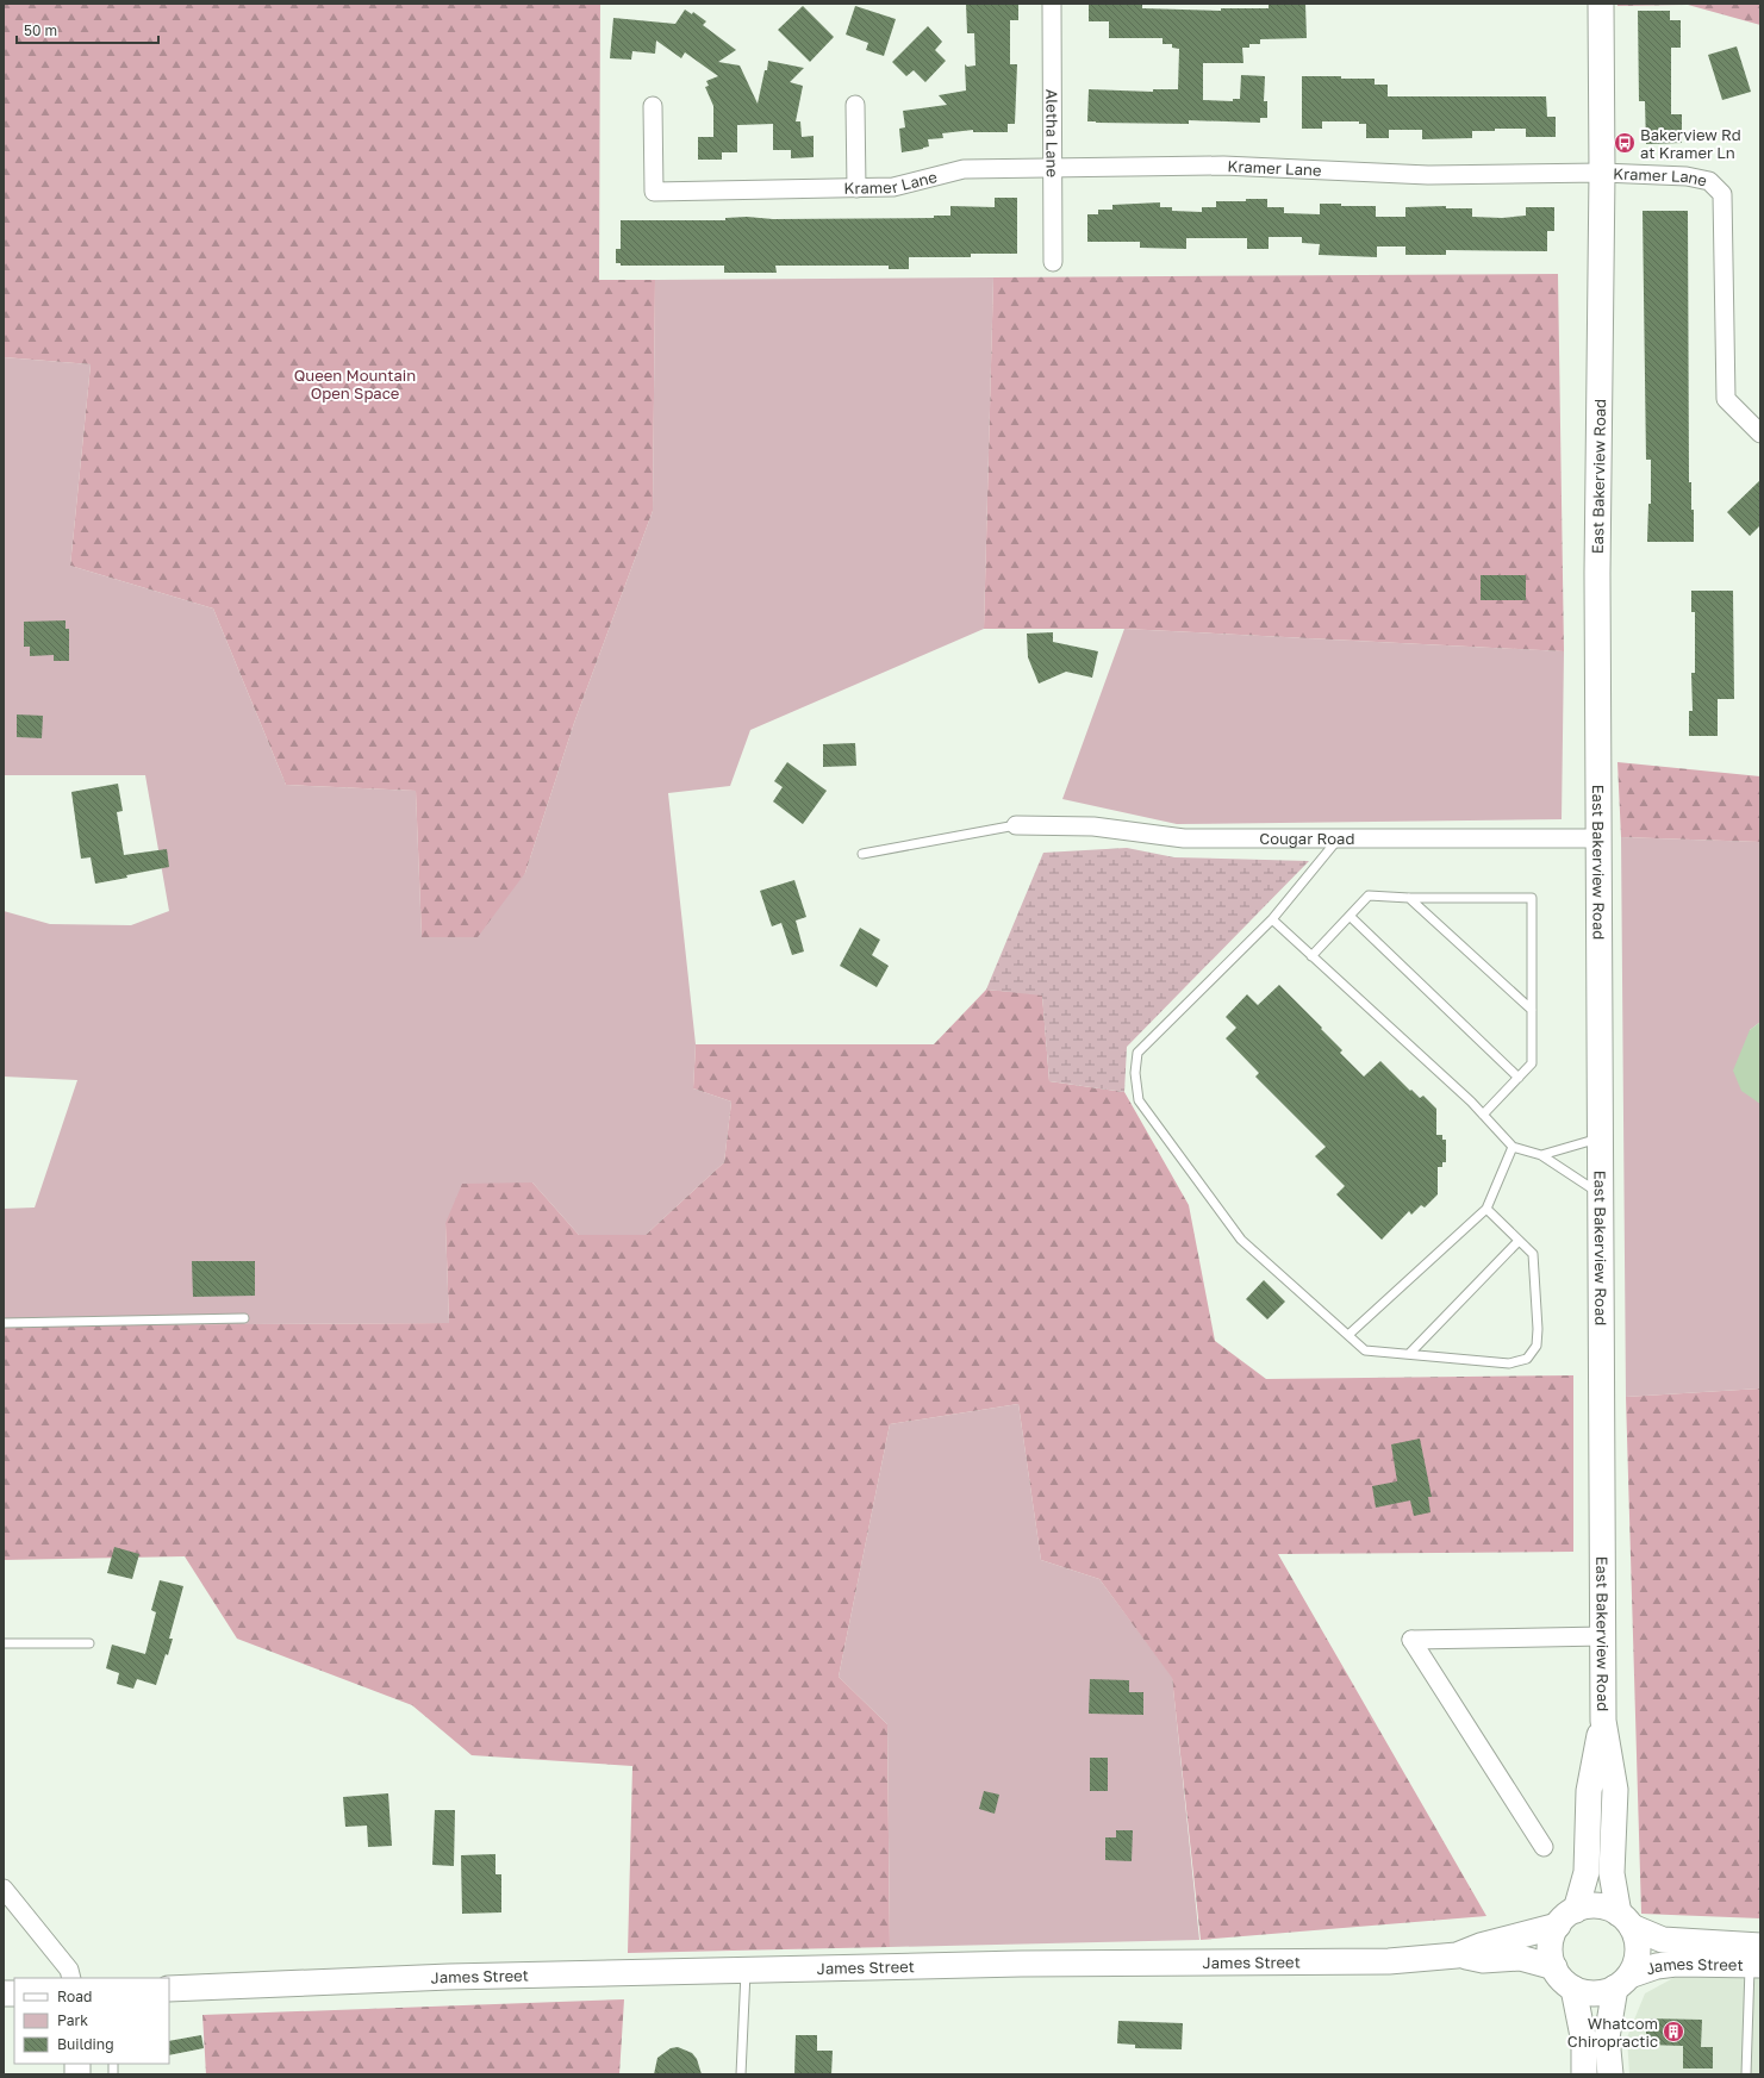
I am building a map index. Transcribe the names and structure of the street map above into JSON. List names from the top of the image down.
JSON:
{
  "streets": {
    "main road": ["East Bakerview Road", "James Street"],
    "street": ["Aletha Lane", "Kramer Lane", "Cougar Road"]
  },
  "crossings": [
    ["Aletha Lane", "Kramer Lane"],
    ["Kramer Lane", "East Bakerview Road"],
    ["East Bakerview Road", "Cougar Road"],
    ["East Bakerview Road", "James Street"]
  ],
  "parks": ["Queen Mountain Open Space"],
  "places": {
    "bus stop": ["Bakerview Rd at Kramer Ln"],
    "building": ["Whatcom Chiropractic"]
  },
  "legend": ["Road", "Park", "Building"],
  "scale_bar": "50 m"
}
